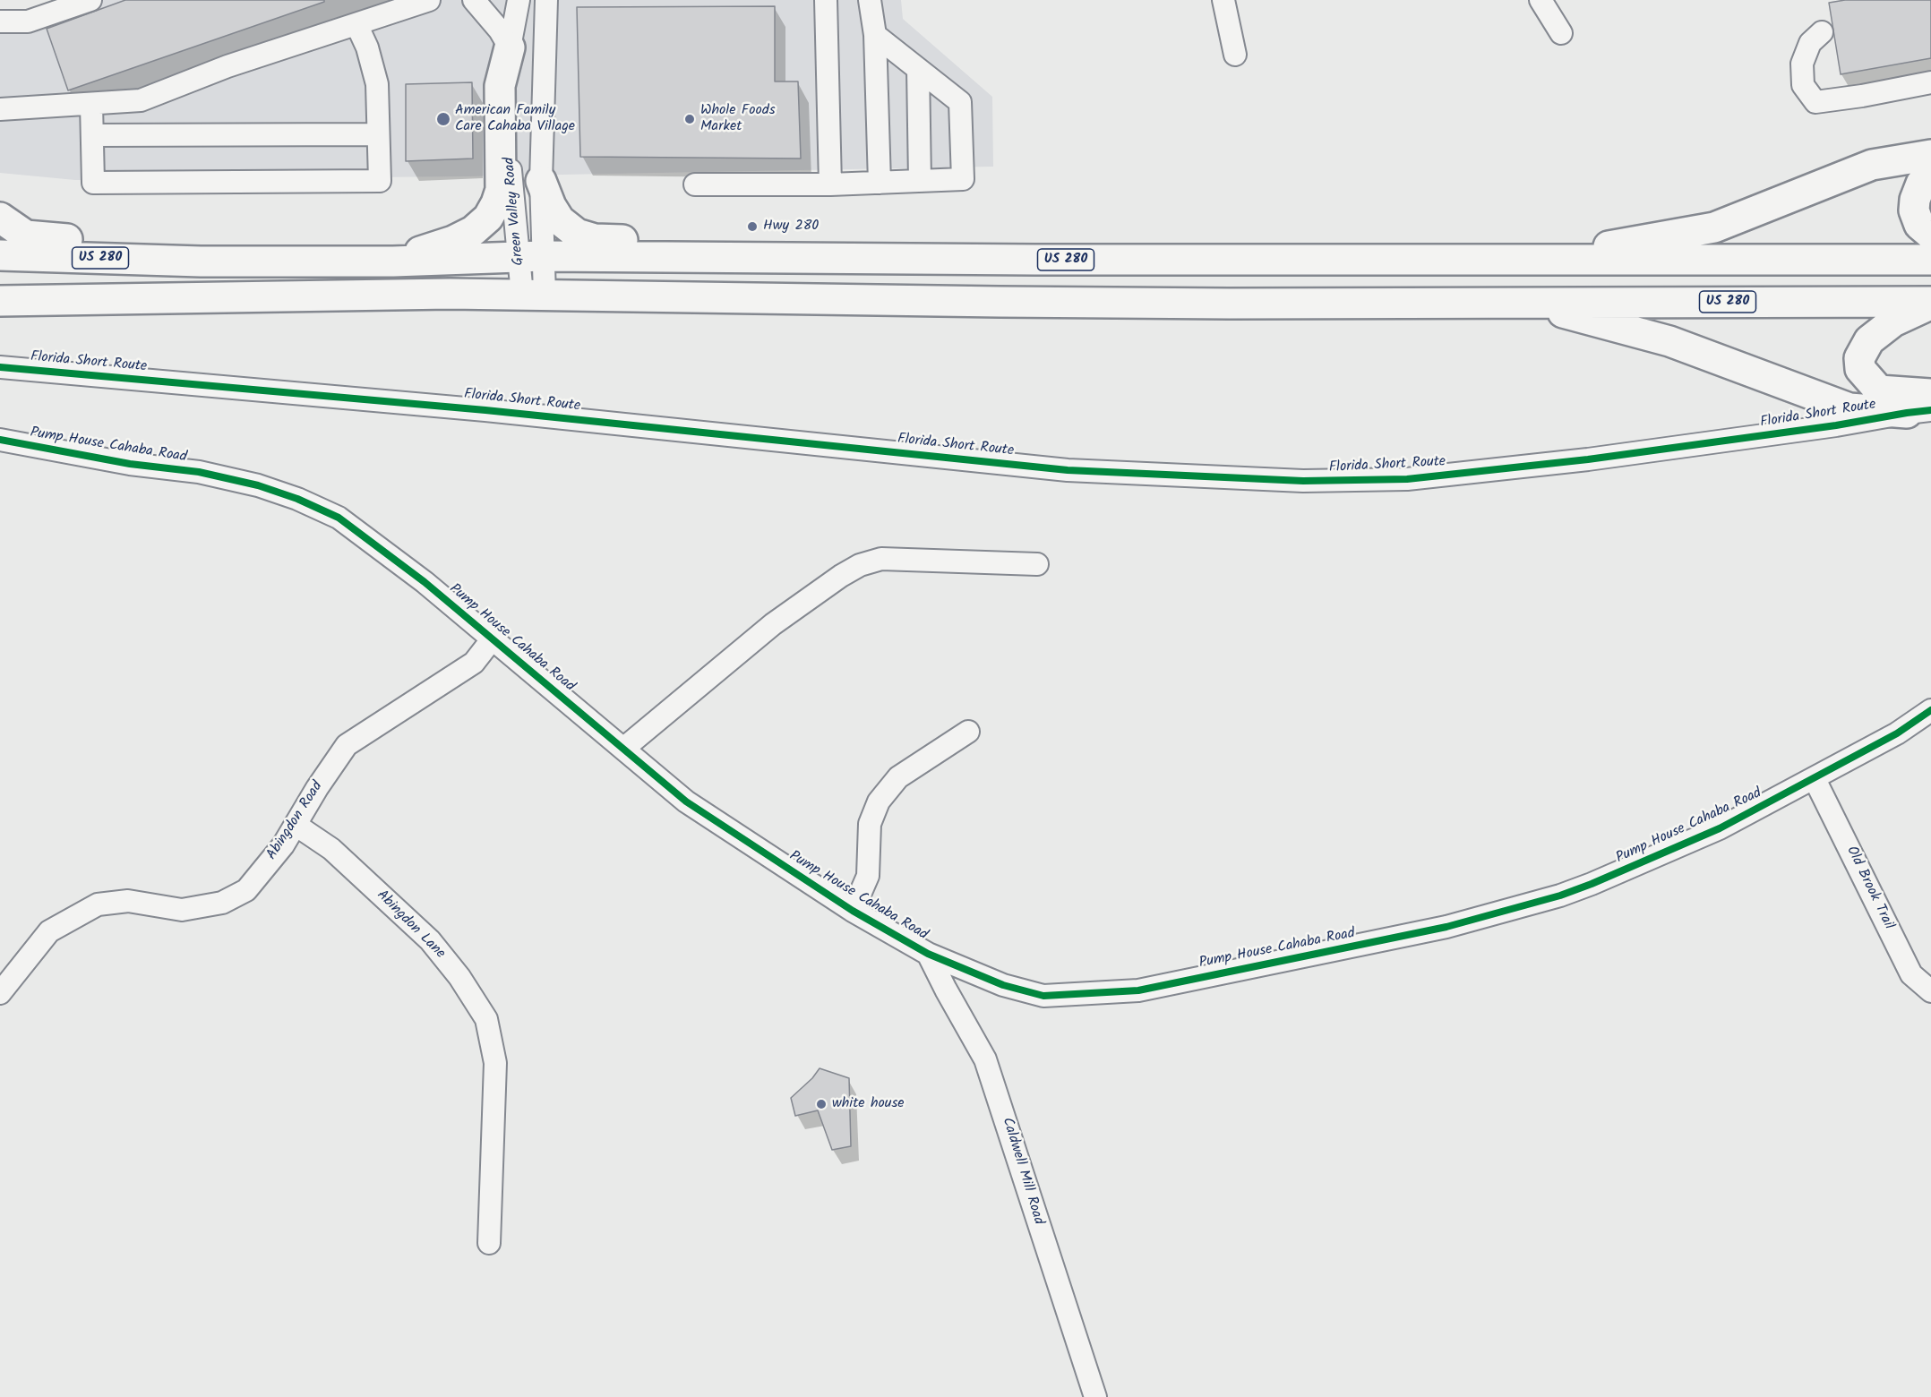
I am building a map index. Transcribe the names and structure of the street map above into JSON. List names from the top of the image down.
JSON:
{
  "streets": {
    "highway": ["US 280"],
    "street": [
      "Green Valley Road",
      "Florida Short Route",
      "Pump House Cahaba Road",
      "Abingdon Road",
      "Old Brook Trail",
      "Abingdon Lane",
      "Caldwell Mill Road"
    ]
  },
  "crossings": [
    ["Green Valley Road", "US 280"],
    ["Pump House Cahaba Road", "Abingdon Road"],
    ["Pump House Cahaba Road", "Old Brook Trail"],
    ["Pump House Cahaba Road", "Caldwell Mill Road"],
    ["Abingdon Road", "Abingdon Lane"]
  ],
  "places": [
    "American Family Care Cahaba Village",
    "Whole Foods Market",
    "Hwy 280",
    "white house"
  ]
}
